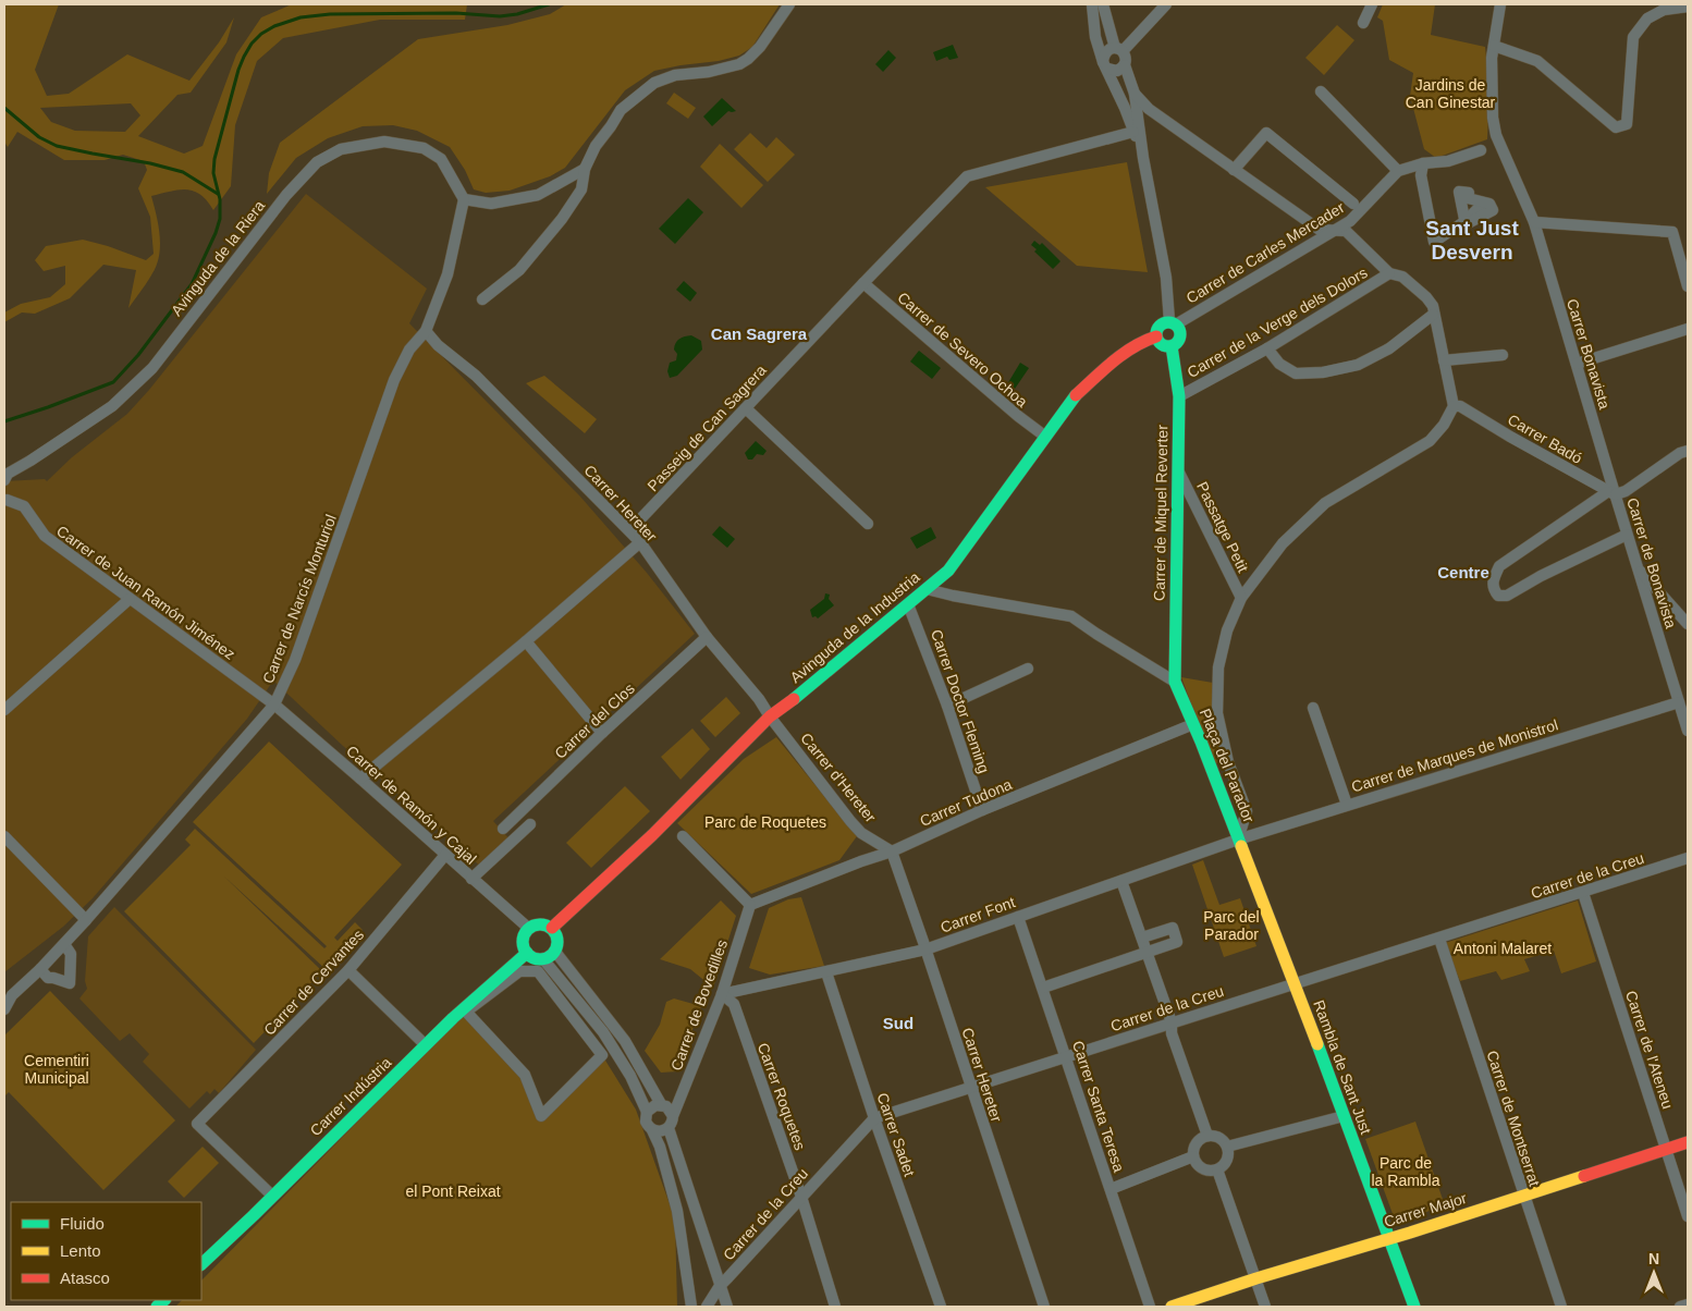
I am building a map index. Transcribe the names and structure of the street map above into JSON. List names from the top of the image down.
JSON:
{
  "streets": {
    "street": [
      "Carrer de Carles Mercader",
      "Avinguda de la Riera",
      "Carrer de la Verge dels Dolors",
      "Carrer de Severo Ochoa",
      "Carrer Bonavista",
      "Passeig de Can Sagrera",
      "Carrer Badó",
      "Carrer Hereter",
      "Carrer de Miquel Reverter",
      "Passatge Petit",
      "Carrer de Bonavista",
      "Carrer de Juan Ramón Jiménez",
      "Carrer de Narcís Monturiol",
      "Avinguda de la Industria",
      "Carrer Doctor Fleming",
      "Carrer del Clos",
      "Carrer de Marques de Monistrol",
      "Plaça del Parador",
      "Carrer d'Hereter",
      "Carrer Tudona",
      "Carrer de Ramón y Cajal",
      "Carrer de la Creu",
      "Carrer Font",
      "Carrer de Cervantes",
      "Carrer de Bovedilles",
      "Carrer de l'Ateneu",
      "Rambla de Sant Just",
      "Carrer Indústria",
      "Carrer Roquetes",
      "Carrer Santa Teresa",
      "Carrer de Montserrat",
      "Carrer Sadet",
      "Carrer Major"
    ]
  },
  "crossings": [
    ["Carrer de Carles Mercader", "Carrer de Miquel Reverter"],
    ["Carrer de Carles Mercader", "Avinguda de la Industria"],
    ["Avinguda de la Riera", "Carrer de Narcís Monturiol"],
    ["Carrer de la Verge dels Dolors", "Carrer de Miquel Reverter"],
    ["Carrer de Severo Ochoa", "Passeig de Can Sagrera"],
    ["Carrer de Severo Ochoa", "Avinguda de la Industria"],
    ["Carrer Bonavista", "Carrer Badó"],
    ["Carrer Bonavista", "Carrer de Bonavista"],
    ["Passeig de Can Sagrera", "Carrer Hereter"],
    ["Carrer Badó", "Carrer de Bonavista"],
    ["Carrer Hereter", "Carrer de Narcís Monturiol"],
    ["Carrer Hereter", "Avinguda de la Industria"],
    ["Carrer Hereter", "Carrer del Clos"],
    ["Carrer Hereter", "Carrer d'Hereter"],
    ["Carrer Hereter", "Carrer Tudona"],
    ["Carrer Hereter", "Carrer de la Creu"],
    ["Carrer Hereter", "Carrer Font"],
    ["Carrer de Miquel Reverter", "Passatge Petit"],
    ["Carrer de Miquel Reverter", "Avinguda de la Industria"],
    ["Carrer de Miquel Reverter", "Plaça del Parador"],
    ["Carrer de Bonavista", "Carrer de Marques de Monistrol"],
    ["Carrer de Juan Ramón Jiménez", "Carrer de Narcís Monturiol"],
    ["Carrer de Juan Ramón Jiménez", "Carrer de Ramón y Cajal"],
    ["Carrer de Narcís Monturiol", "Carrer de Ramón y Cajal"],
    ["Avinguda de la Industria", "Carrer Doctor Fleming"],
    ["Avinguda de la Industria", "Carrer d'Hereter"],
    ["Avinguda de la Industria", "Carrer de Ramón y Cajal"],
    ["Avinguda de la Industria", "Carrer Indústria"],
    ["Carrer Doctor Fleming", "Carrer Tudona"],
    ["Carrer de Marques de Monistrol", "Plaça del Parador"],
    ["Carrer de Marques de Monistrol", "Carrer Font"],
    ["Carrer de Marques de Monistrol", "Rambla de Sant Just"],
    ["Plaça del Parador", "Carrer Tudona"],
    ["Plaça del Parador", "Carrer Font"],
    ["Plaça del Parador", "Rambla de Sant Just"],
    ["Carrer d'Hereter", "Carrer Tudona"],
    ["Carrer Tudona", "Carrer de Bovedilles"],
    ["Carrer de Ramón y Cajal", "Carrer de Cervantes"],
    ["Carrer de Ramón y Cajal", "Carrer Indústria"],
    ["Carrer de la Creu", "Carrer de l'Ateneu"],
    ["Carrer de la Creu", "Rambla de Sant Just"],
    ["Carrer de la Creu", "Carrer Roquetes"],
    ["Carrer de la Creu", "Carrer Santa Teresa"],
    ["Carrer de la Creu", "Carrer de Montserrat"],
    ["Carrer de la Creu", "Carrer Sadet"],
    ["Carrer Font", "Carrer de Bovedilles"],
    ["Carrer Font", "Rambla de Sant Just"],
    ["Carrer Font", "Carrer Roquetes"],
    ["Carrer Font", "Carrer Santa Teresa"],
    ["Carrer Font", "Carrer Sadet"],
    ["Carrer de Cervantes", "Carrer Indústria"],
    ["Carrer de Bovedilles", "Carrer Roquetes"],
    ["Carrer de l'Ateneu", "Carrer Major"],
    ["Rambla de Sant Just", "Carrer Major"],
    ["Carrer de Montserrat", "Carrer Major"]
  ],
  "districts": [
    "Sant Just Desvern",
    "Can Sagrera",
    "Centre",
    "Sud"
  ],
  "parks": [
    "Jardins de Can Ginestar",
    "Parc de Roquetes",
    "Parc del Parador",
    "Antoni Malaret",
    "Cementiri Municipal",
    "Parc de la Rambla",
    "el Pont Reixat"
  ],
  "legend": ["Fluido", "Lento", "Atasco"],
  "north": "top"
}
